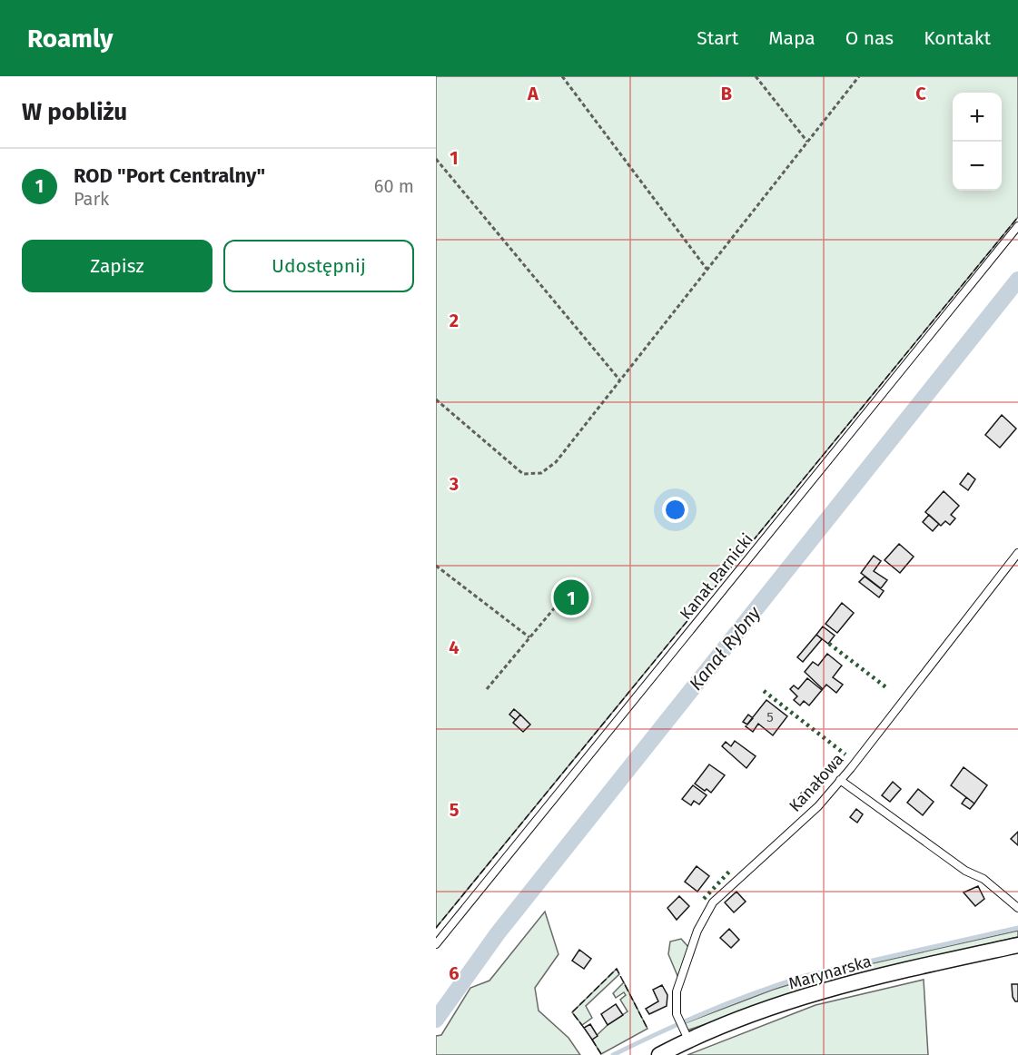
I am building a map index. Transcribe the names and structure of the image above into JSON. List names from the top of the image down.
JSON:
{
  "streets": {
    "street": ["Marynarska"],
    "lane": ["Kanał Parnicki", "Kanałowa"]
  },
  "crossings": [
    ["Kanałowa", "Marynarska"]
  ],
  "water": ["Kanał Rybny"],
  "house_numbers": ["5"],
  "page": {
    "header": "Roamly",
    "nav": [
      "Start",
      "Mapa",
      "O nas",
      "Kontakt"
    ],
    "heading": "W pobliżu",
    "map_buttons": ["+", "−"],
    "list": [
      {
        "mark": "1",
        "name": "ROD \"Port Centralny\"",
        "note": "Park",
        "value": "60 m"
      }
    ],
    "buttons": ["Zapisz", "Udostępnij"],
    "pins": "1"
  },
  "grid": {
    "columns": ["A", "B", "C"],
    "rows": [
      "1",
      "2",
      "3",
      "4",
      "5",
      "6"
    ]
  }
}
